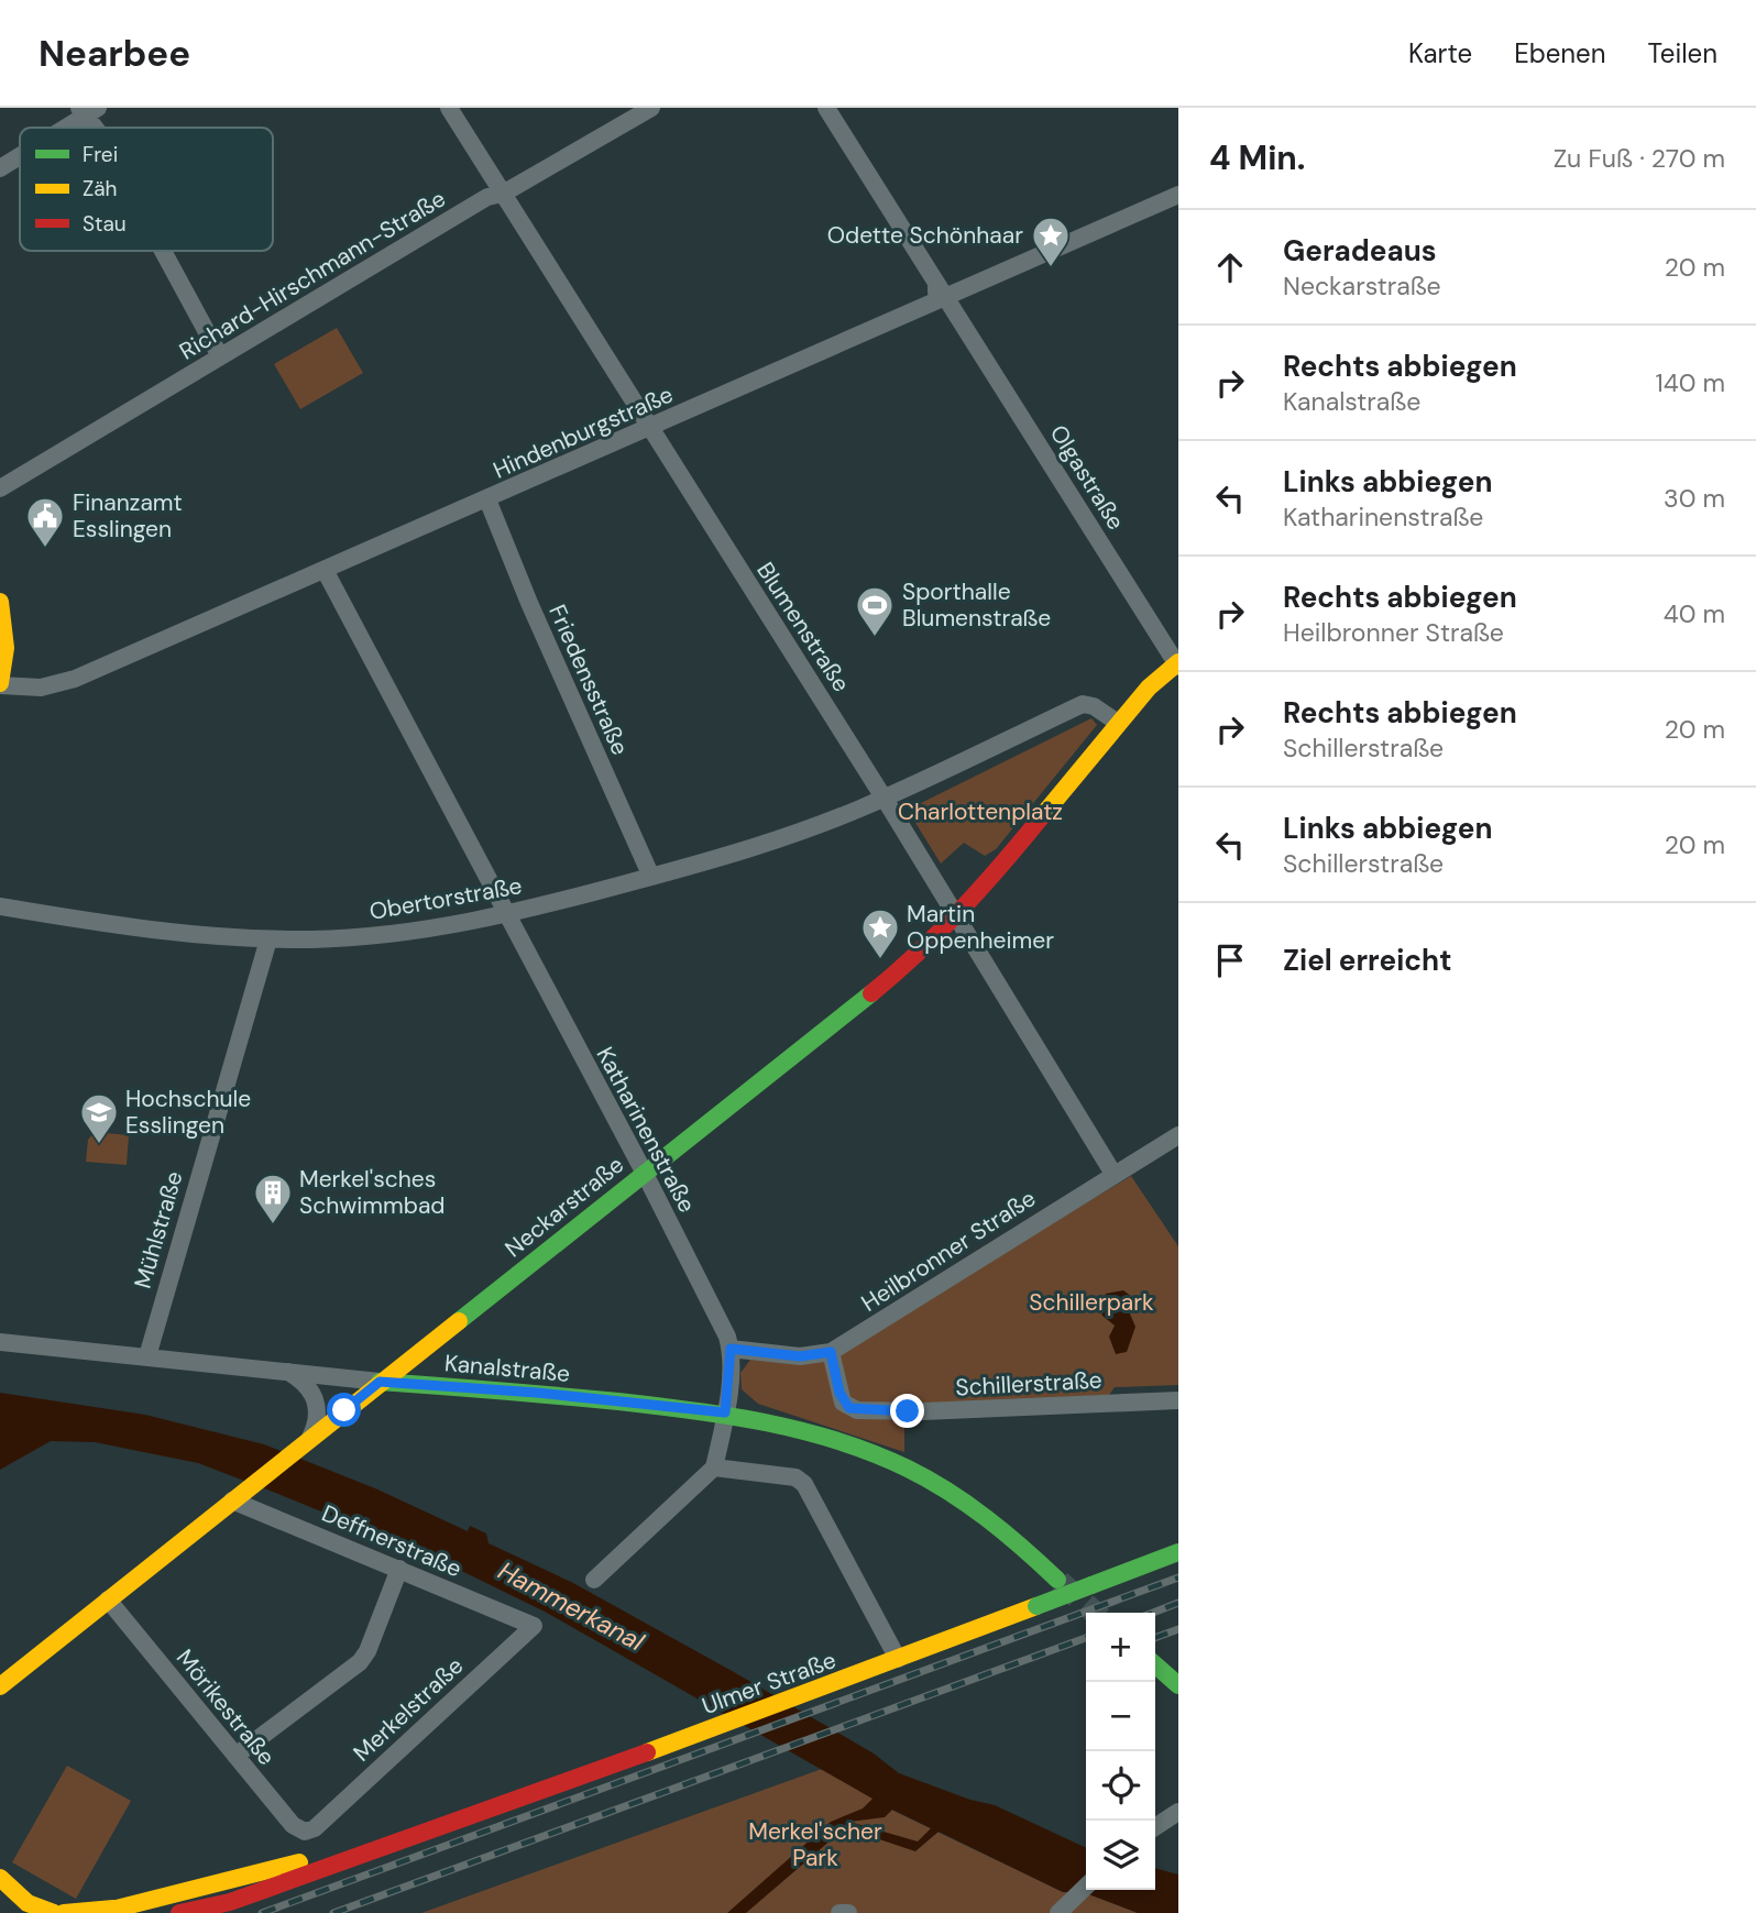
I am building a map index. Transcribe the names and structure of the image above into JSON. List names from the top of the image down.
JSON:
{
  "streets": {
    "street": [
      "Richard-Hirschmann-Straße",
      "Hindenburgstraße",
      "Olgastraße",
      "Blumenstraße",
      "Friedensstraße",
      "Obertorstraße",
      "Katharinenstraße",
      "Neckarstraße",
      "Mühlstraße",
      "Heilbronner Straße",
      "Kanalstraße",
      "Schillerstraße",
      "Deffnerstraße",
      "Ulmer Straße",
      "Mörikestraße",
      "Merkelstraße"
    ]
  },
  "crossings": [
    ["Richard-Hirschmann-Straße", "Blumenstraße"],
    ["Hindenburgstraße", "Olgastraße"],
    ["Hindenburgstraße", "Blumenstraße"],
    ["Hindenburgstraße", "Friedensstraße"],
    ["Hindenburgstraße", "Katharinenstraße"],
    ["Olgastraße", "Neckarstraße"],
    ["Blumenstraße", "Obertorstraße"],
    ["Blumenstraße", "Neckarstraße"],
    ["Blumenstraße", "Heilbronner Straße"],
    ["Friedensstraße", "Obertorstraße"],
    ["Obertorstraße", "Katharinenstraße"],
    ["Obertorstraße", "Neckarstraße"],
    ["Obertorstraße", "Mühlstraße"],
    ["Katharinenstraße", "Neckarstraße"],
    ["Katharinenstraße", "Heilbronner Straße"],
    ["Neckarstraße", "Kanalstraße"],
    ["Neckarstraße", "Deffnerstraße"],
    ["Neckarstraße", "Mörikestraße"],
    ["Mühlstraße", "Kanalstraße"],
    ["Heilbronner Straße", "Schillerstraße"],
    ["Deffnerstraße", "Merkelstraße"],
    ["Mörikestraße", "Merkelstraße"]
  ],
  "water": ["Hammerkanal"],
  "parks": ["Charlottenplatz", "Schillerpark", "Merkel'scher Park"],
  "places": {
    "place": ["Odette Schönhaar", "Martin Oppenheimer"],
    "public building": ["Finanzamt Esslingen"],
    "sports": ["Sporthalle Blumenstraße"],
    "school or university": ["Hochschule Esslingen"],
    "building": ["Merkel'sches Schwimmbad"]
  },
  "legend": ["Frei", "Zäh", "Stau"],
  "page": {
    "header": "Nearbee",
    "nav": ["Karte", "Ebenen", "Teilen"],
    "heading": ["4 Min.", "Zu Fuß · 270 m"],
    "list": [
      ["Geradeaus", "Neckarstraße", "20 m"],
      ["Rechts abbiegen", "Kanalstraße", "140 m"],
      ["Links abbiegen", "Katharinenstraße", "30 m"],
      ["Rechts abbiegen", "Heilbronner Straße", "40 m"],
      ["Rechts abbiegen", "Schillerstraße", "20 m"],
      ["Links abbiegen", "Schillerstraße", "20 m"],
      "Ziel erreicht"
    ],
    "map_buttons": ["+", "−"]
  }
}
